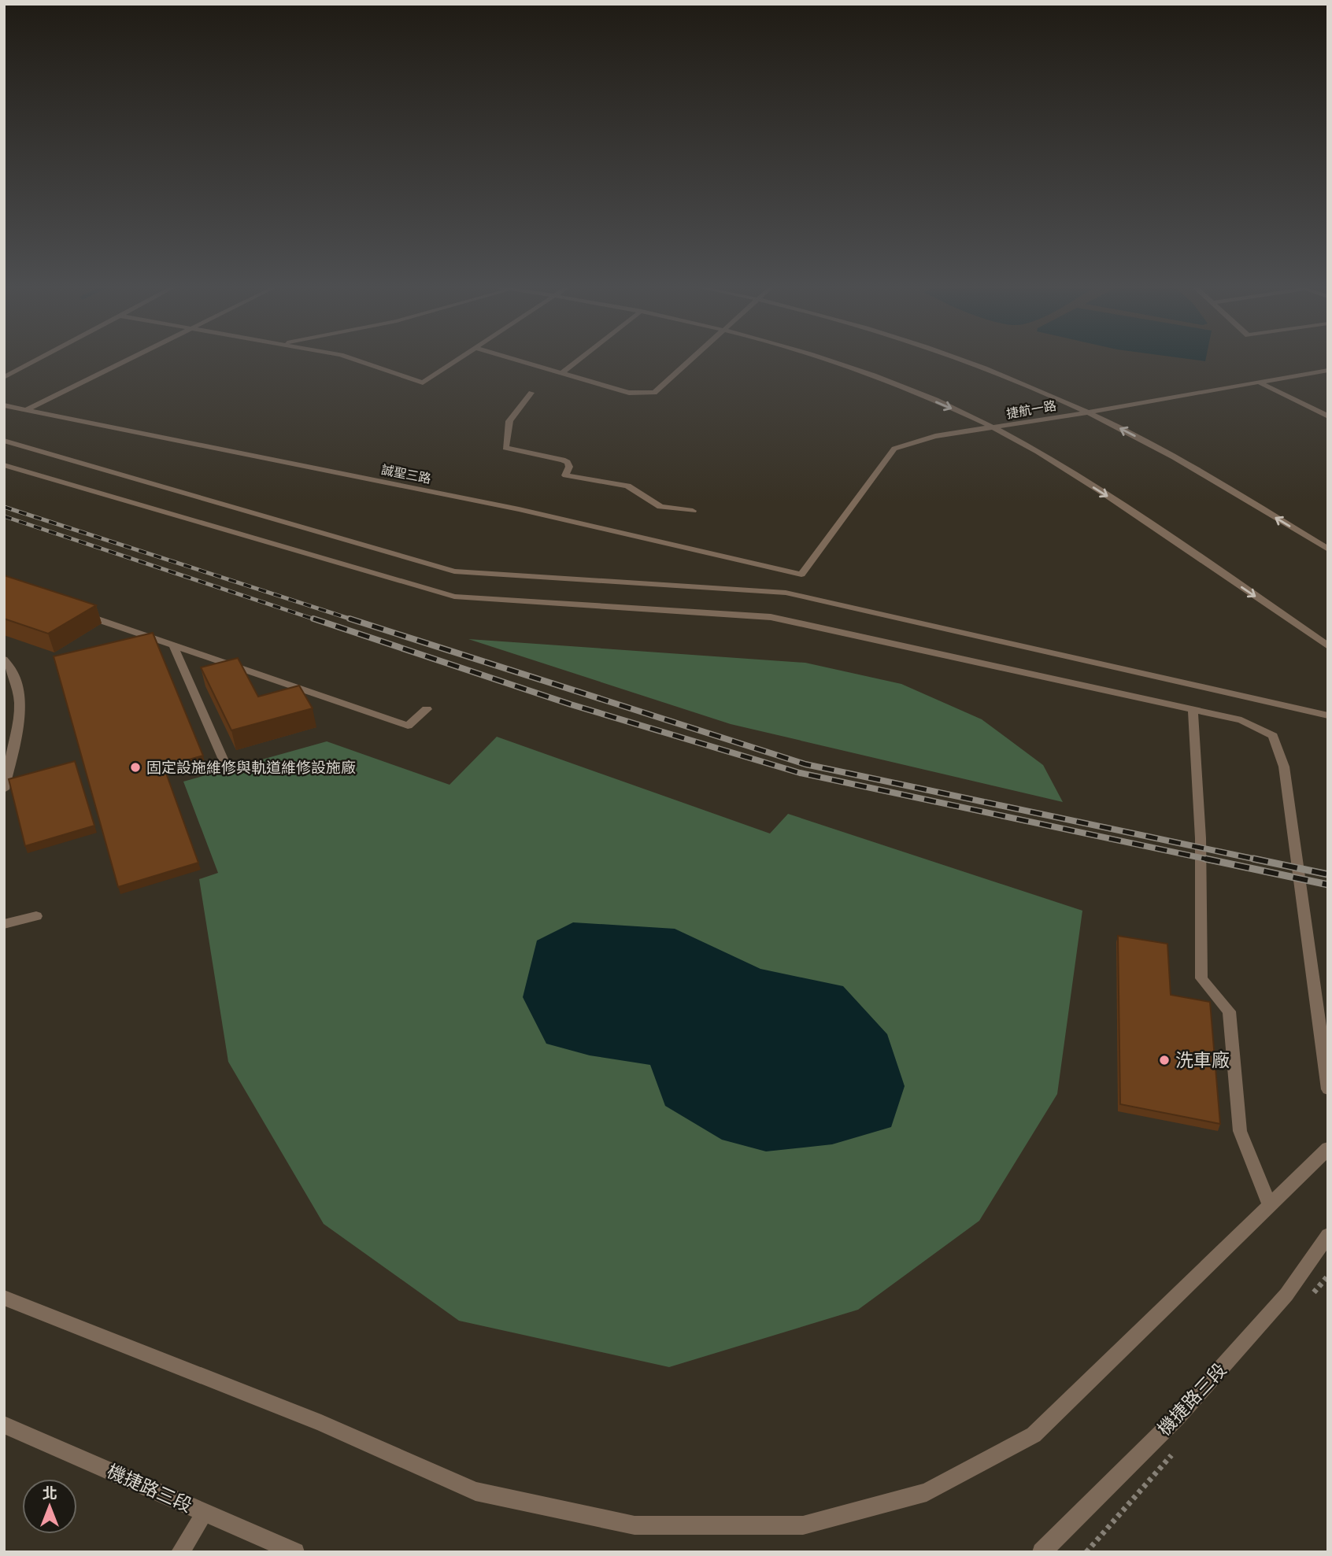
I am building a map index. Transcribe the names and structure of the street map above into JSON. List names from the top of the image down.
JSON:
{
  "streets": {
    "street": ["捷航一路", "誠聖三路", "機捷路三段"]
  },
  "crossings": [
    ["捷航一路", "誠聖三路"]
  ],
  "places": ["固定設施維修與軌道維修設施廠", "洗車廠"],
  "north": "top"
}
